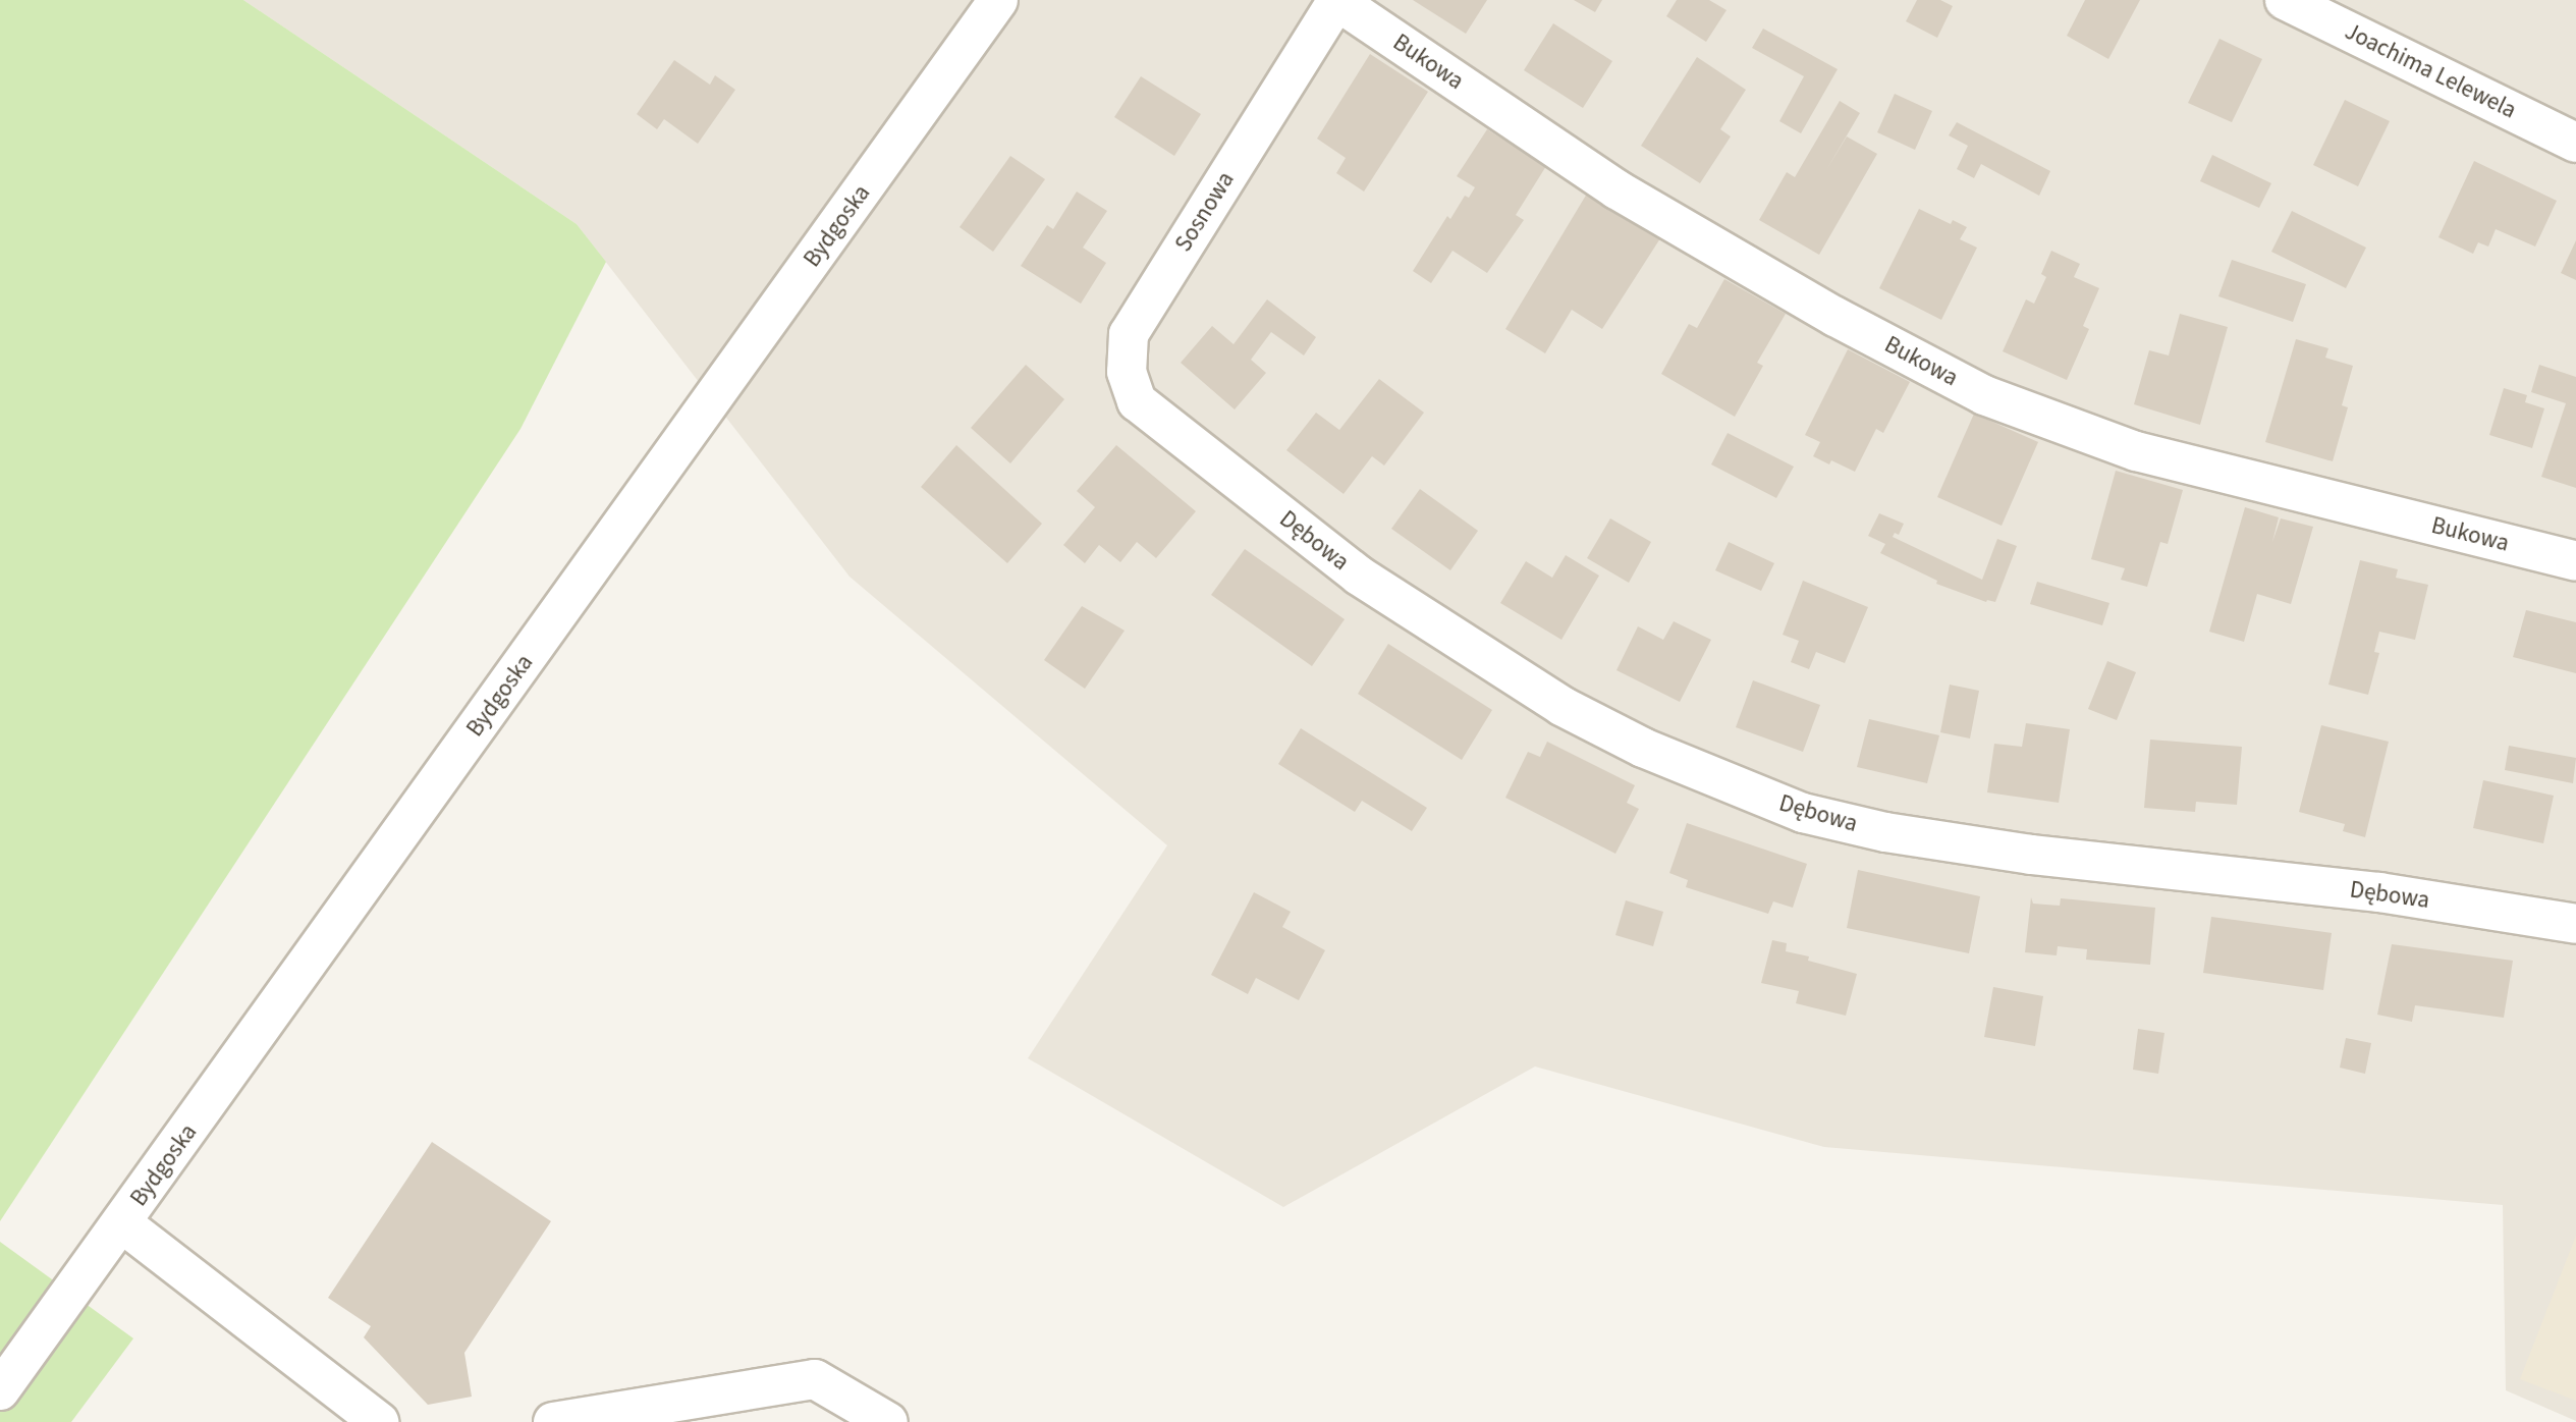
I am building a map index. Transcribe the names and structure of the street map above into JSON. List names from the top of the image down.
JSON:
{
  "streets": {
    "street": [
      "Bukowa",
      "Joachima Lelewela",
      "Sosnowa",
      "Bydgoska",
      "Dębowa"
    ]
  },
  "crossings": [
    ["Bukowa", "Sosnowa"],
    ["Sosnowa", "Dębowa"]
  ]
}
